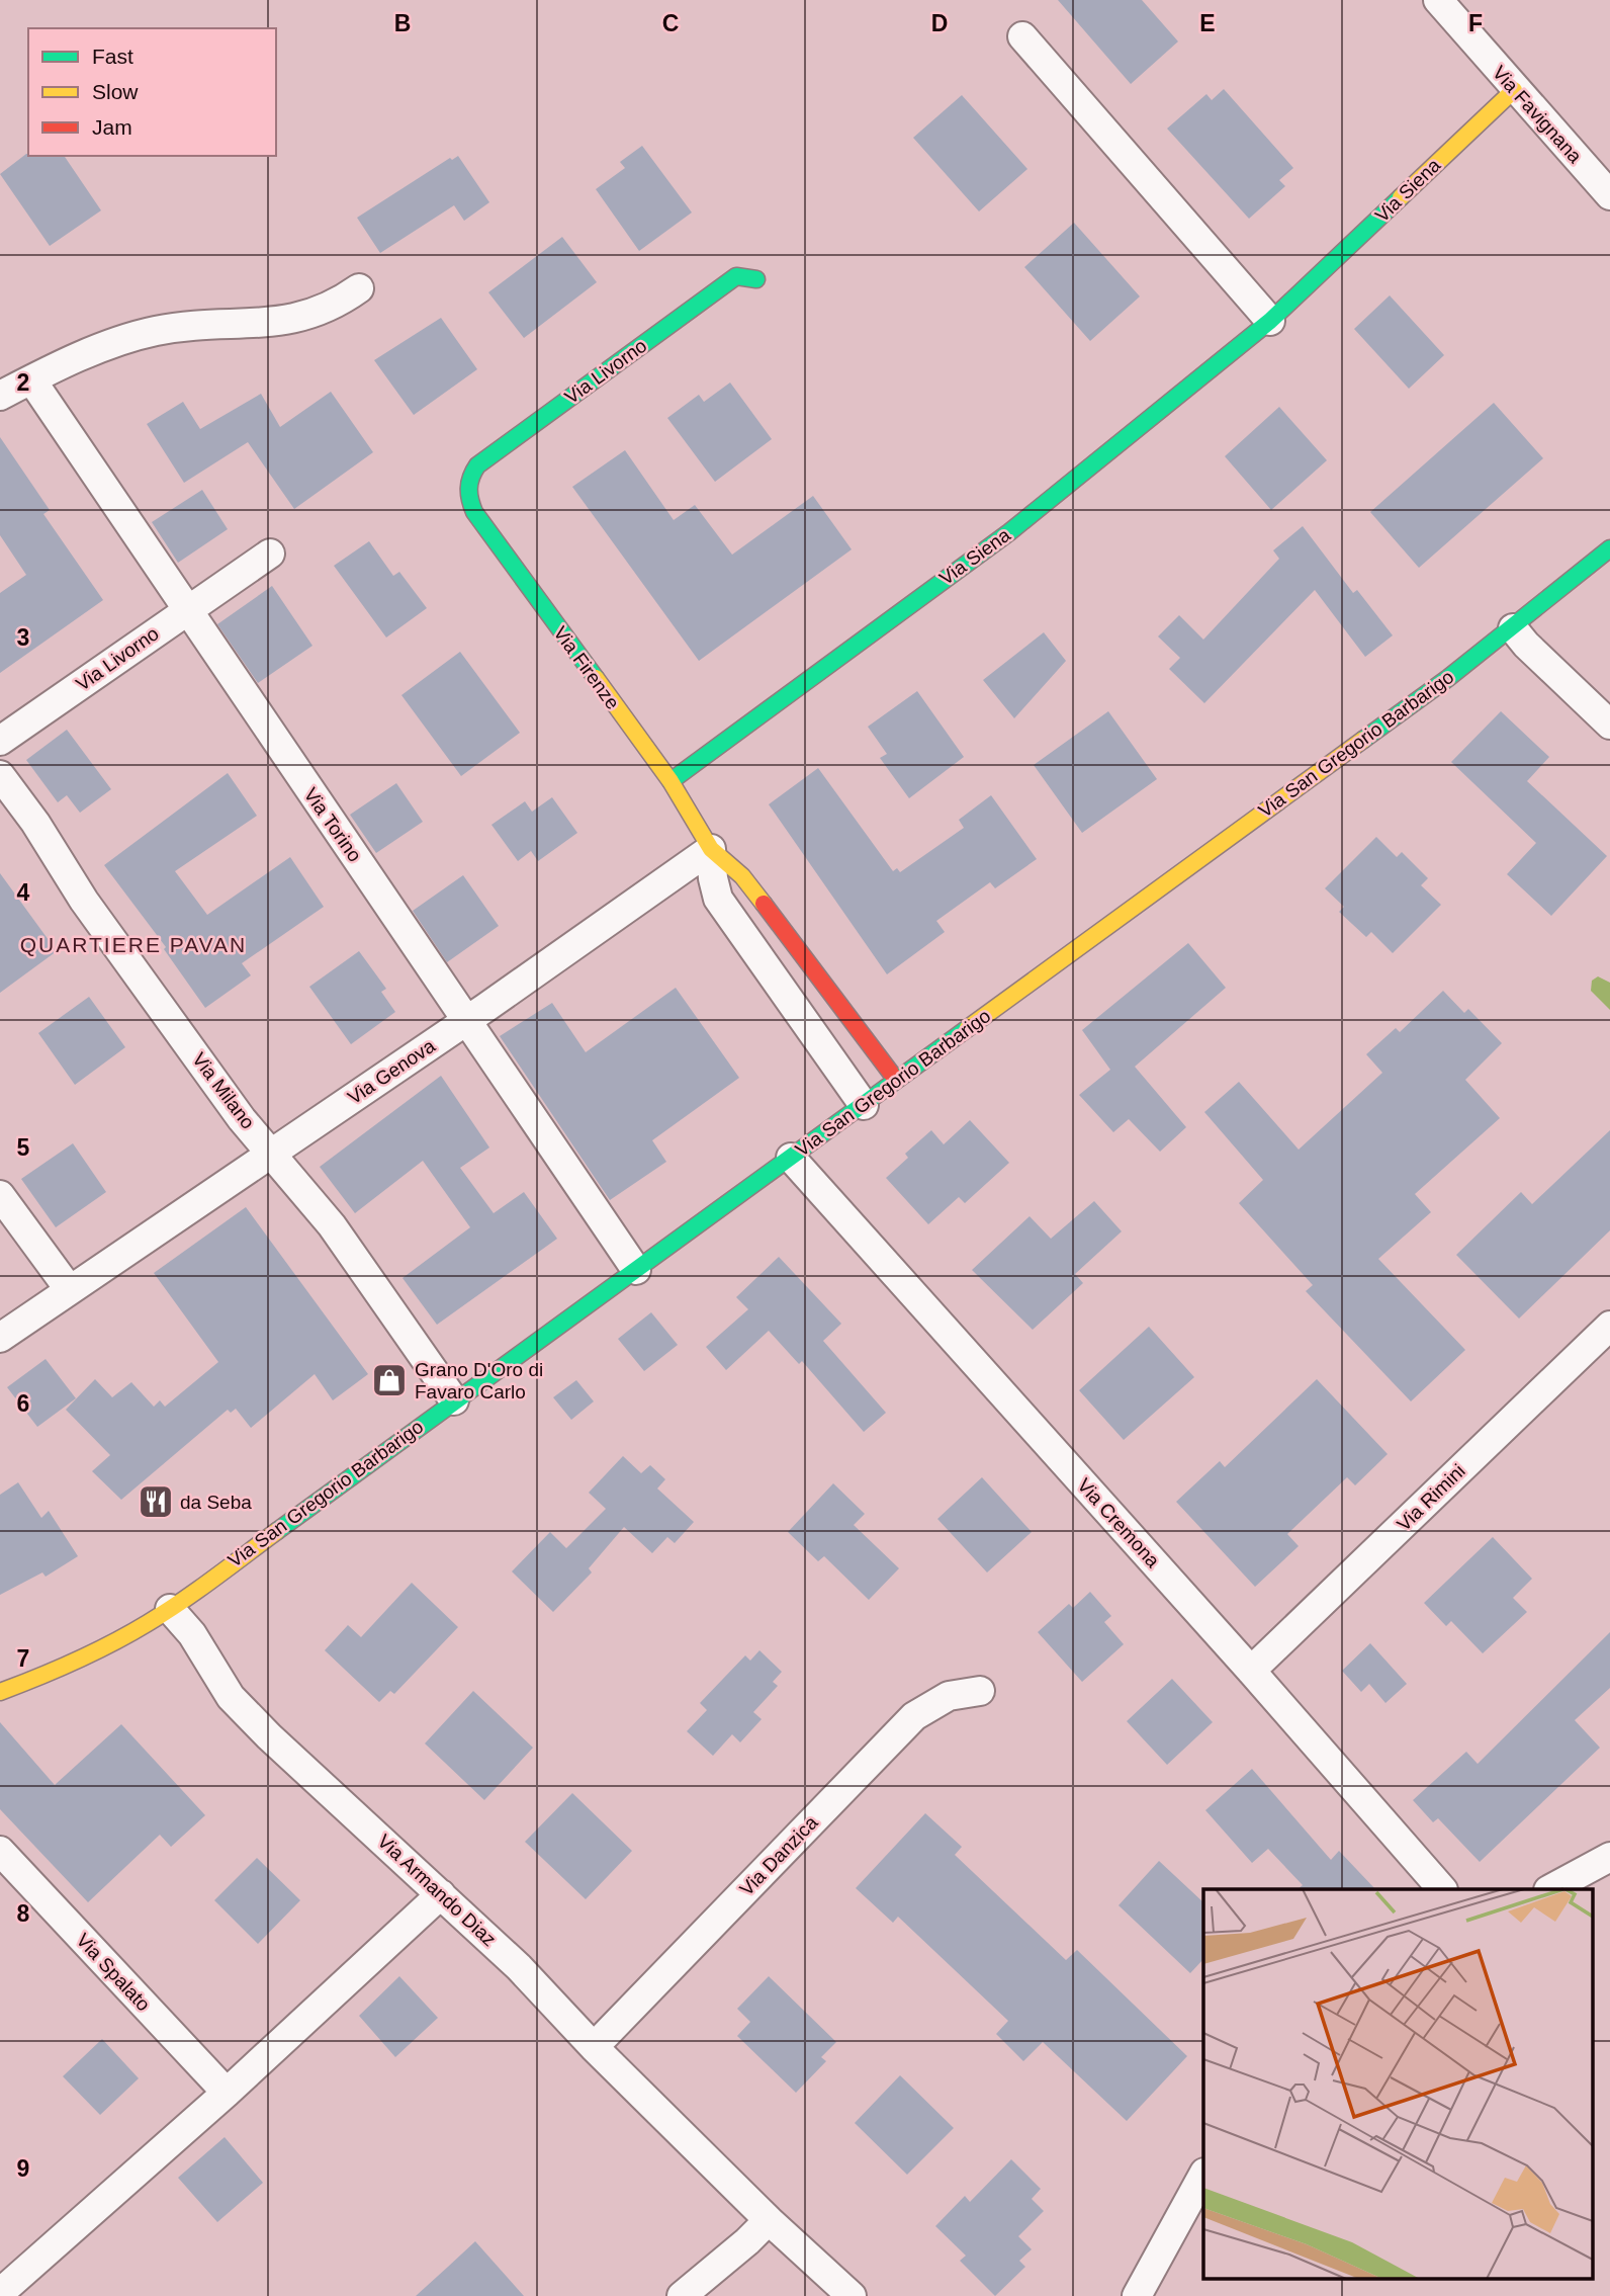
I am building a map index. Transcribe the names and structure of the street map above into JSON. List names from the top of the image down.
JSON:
{
  "streets": {
    "street": [
      "Via Favignana",
      "Via Siena",
      "Via Livorno",
      "Via Firenze",
      "Via San Gregorio Barbarigo",
      "Via Torino",
      "Via Genova",
      "Via Milano",
      "Via Rimini",
      "Via Cremona",
      "Via Danzica",
      "Via Armando Diaz",
      "Via Spalato"
    ]
  },
  "crossings": [
    ["Via Favignana", "Via Siena"],
    ["Via Siena", "Via Firenze"],
    ["Via Livorno", "Via Firenze"],
    ["Via Livorno", "Via Torino"],
    ["Via Firenze", "Via San Gregorio Barbarigo"],
    ["Via Firenze", "Via Genova"],
    ["Via San Gregorio Barbarigo", "Via Torino"],
    ["Via San Gregorio Barbarigo", "Via Milano"],
    ["Via San Gregorio Barbarigo", "Via Cremona"],
    ["Via San Gregorio Barbarigo", "Via Armando Diaz"],
    ["Via Torino", "Via Genova"],
    ["Via Genova", "Via Milano"],
    ["Via Rimini", "Via Cremona"],
    ["Via Danzica", "Via Armando Diaz"]
  ],
  "districts": ["QUARTIERE PAVAN"],
  "places": {
    "shop": ["Grano D'Oro di Favaro Carlo"],
    "restaurant": ["da Seba"]
  },
  "legend": ["Fast", "Slow", "Jam"],
  "grid": {
    "columns": [
      "B",
      "C",
      "D",
      "E",
      "F"
    ],
    "rows": [
      "2",
      "3",
      "4",
      "5",
      "6",
      "7",
      "8",
      "9"
    ]
  }
}
